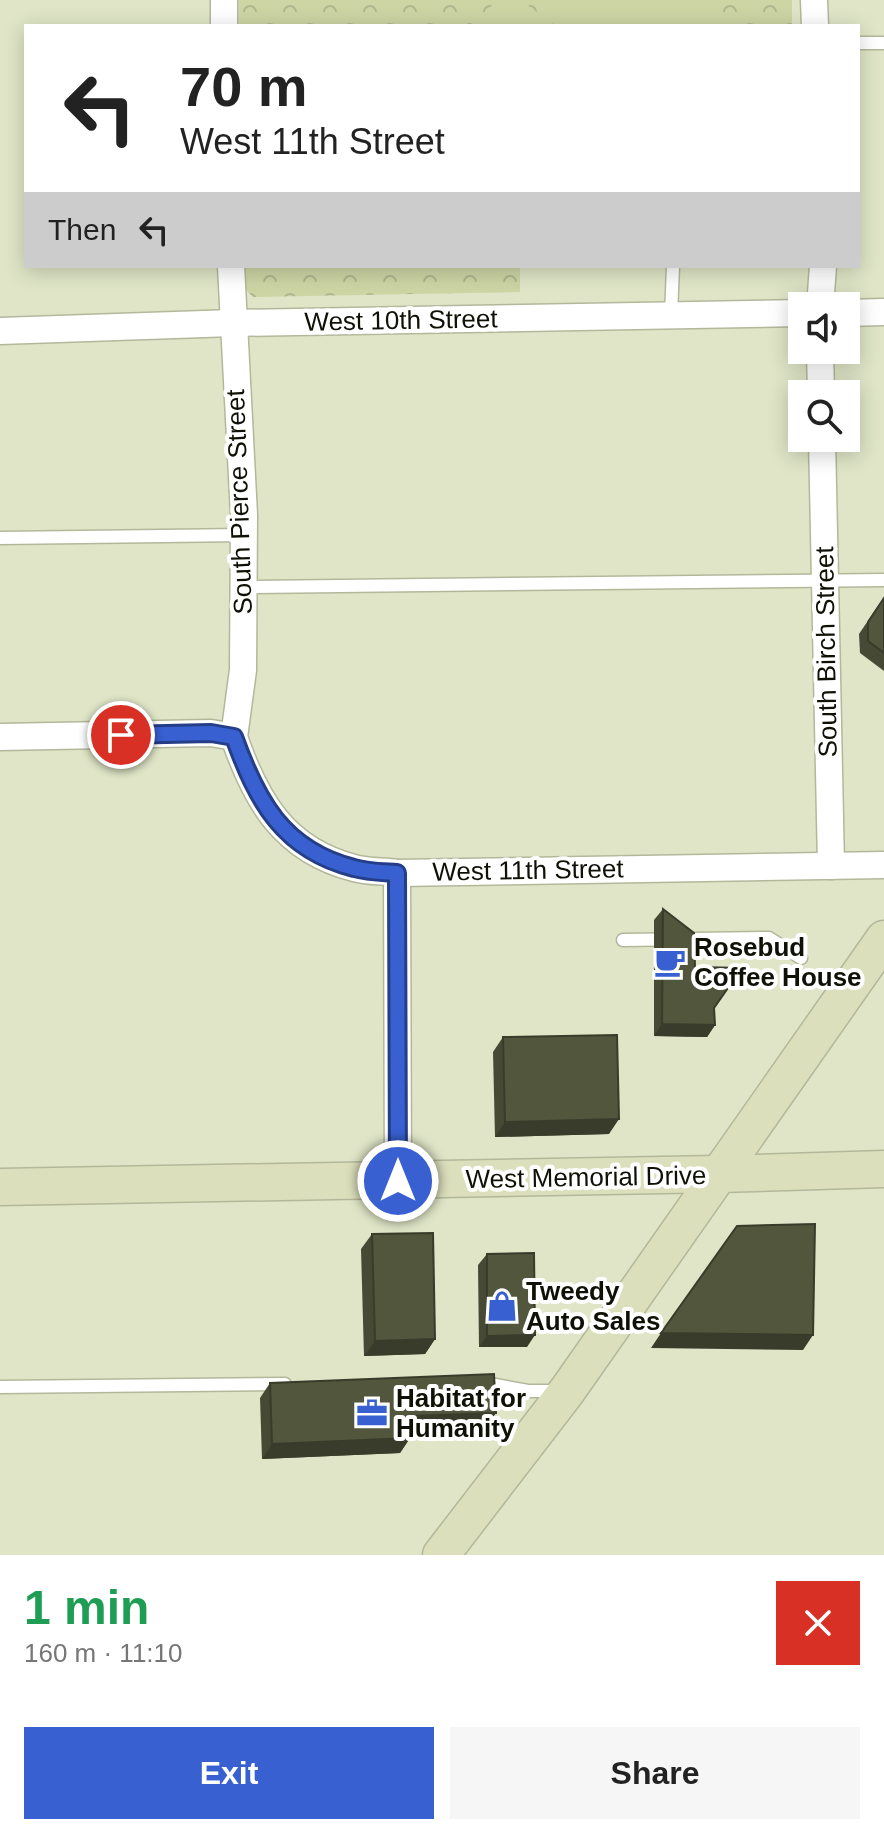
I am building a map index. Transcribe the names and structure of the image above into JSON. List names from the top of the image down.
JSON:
{
  "streets": {
    "main road": ["West Memorial Drive"],
    "street": [
      "West 10th Street",
      "South Pierce Street",
      "South Birch Street",
      "West 11th Street"
    ]
  },
  "crossings": [
    ["West 10th Street", "South Pierce Street"],
    ["South Pierce Street", "West 11th Street"],
    ["South Birch Street", "West 11th Street"]
  ],
  "places": {
    "cafe": ["Rosebud Coffee House"],
    "shop": ["Tweedy Auto Sales"],
    "office": ["Habitat for Humanity"]
  },
  "page": {
    "turn": ["70 m", "West 11th Street"],
    "then": "Then",
    "heading": ["1 min", "160 m · 11:10"],
    "buttons": ["Exit", "Share"]
  }
}
